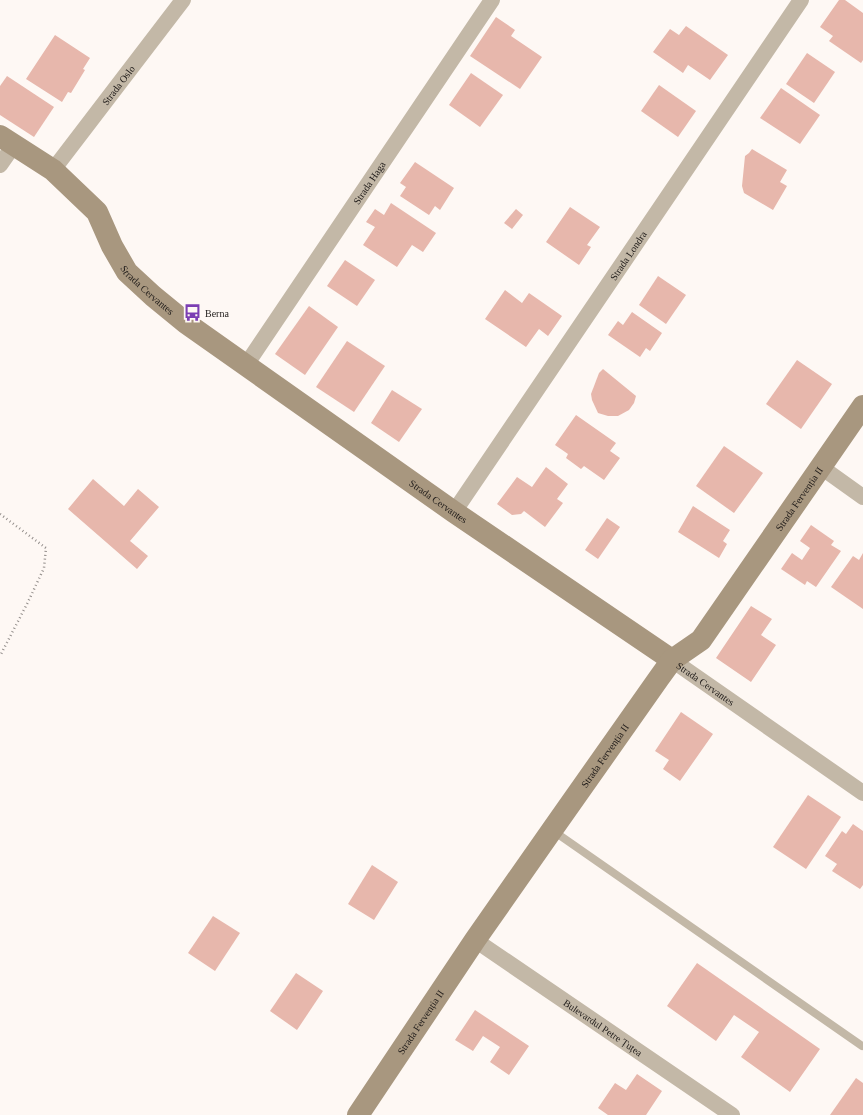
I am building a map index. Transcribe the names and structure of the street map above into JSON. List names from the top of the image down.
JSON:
{
  "streets": {
    "street": [
      "Strada Oslo",
      "Strada Haga",
      "Strada Londra",
      "Strada Cervantes",
      "Strada Fervenția II",
      "Bulevardul Petre Țuțea"
    ]
  },
  "crossings": [
    ["Strada Oslo", "Strada Cervantes"],
    ["Strada Haga", "Strada Cervantes"],
    ["Strada Londra", "Strada Cervantes"],
    ["Strada Cervantes", "Strada Fervenția II"],
    ["Strada Fervenția II", "Bulevardul Petre Țuțea"]
  ],
  "places": {
    "bus stop": ["Berna"]
  }
}
